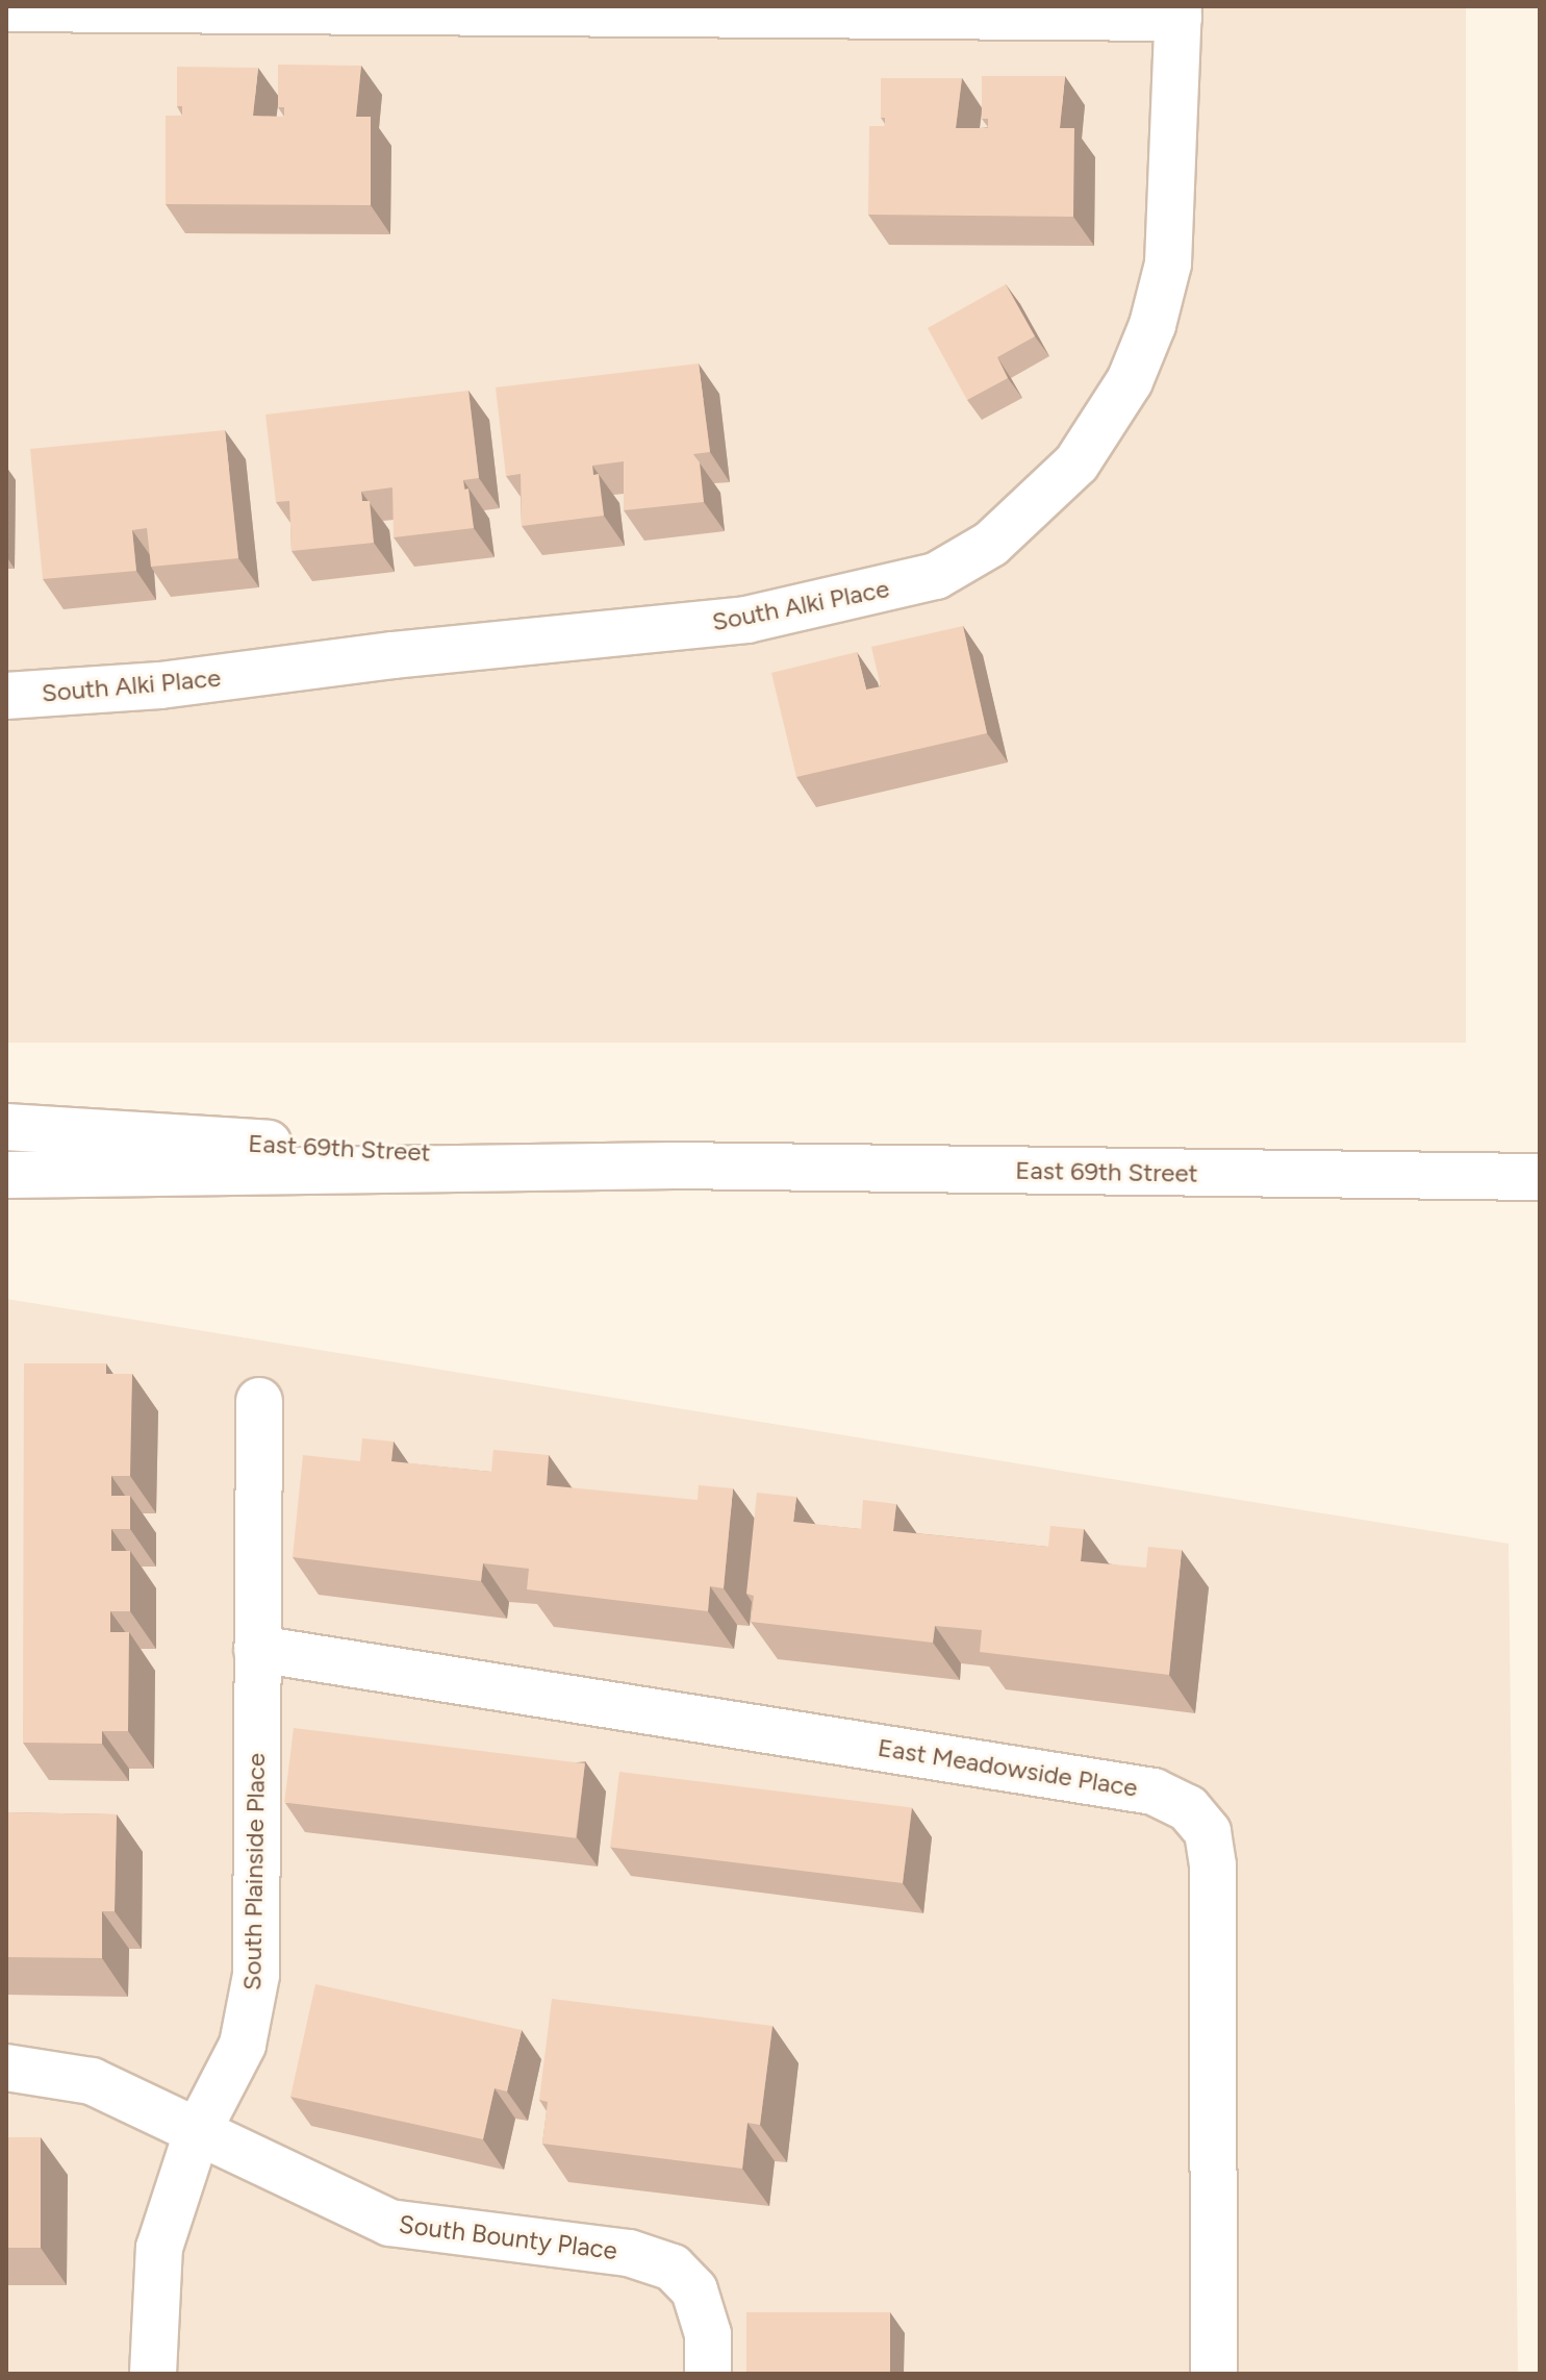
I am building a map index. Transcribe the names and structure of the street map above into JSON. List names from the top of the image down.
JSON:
{
  "streets": {
    "street": [
      "South Alki Place",
      "East 69th Street",
      "East Meadowside Place",
      "South Plainside Place",
      "South Bounty Place"
    ]
  },
  "crossings": [
    ["East Meadowside Place", "South Plainside Place"],
    ["South Plainside Place", "South Bounty Place"]
  ]
}
